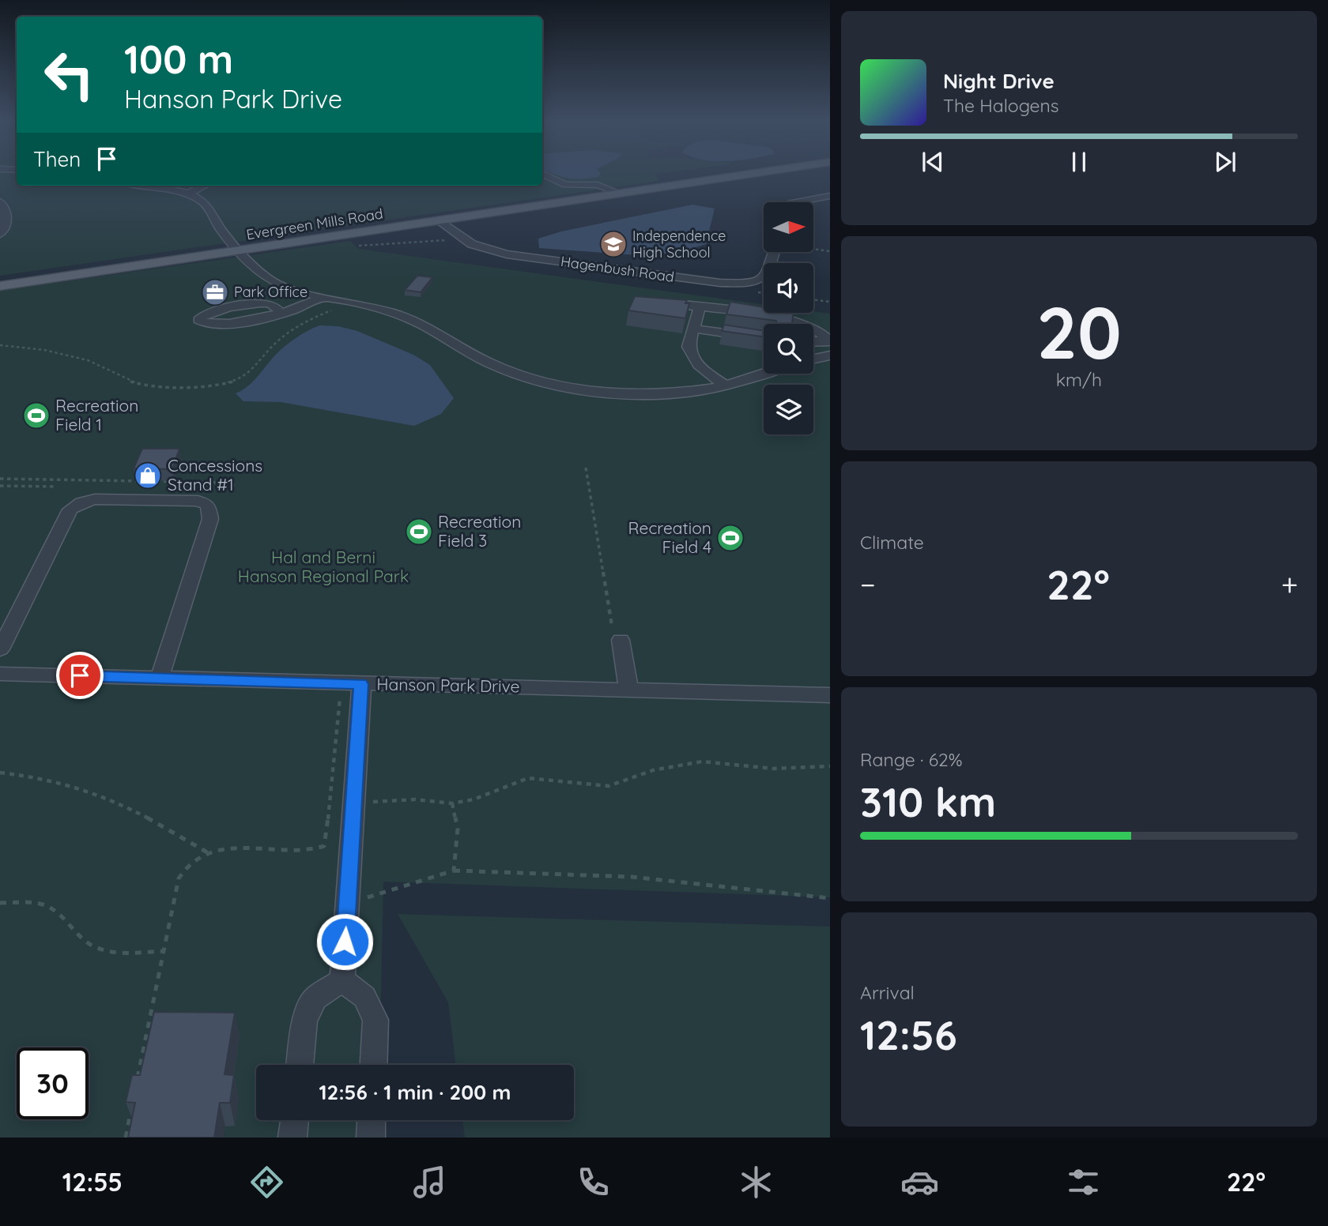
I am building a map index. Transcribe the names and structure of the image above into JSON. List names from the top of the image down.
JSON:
{
  "streets": {
    "main road": ["Evergreen Mills Road"],
    "street": ["Hagenbush Road", "Hanson Park Drive"]
  },
  "crossings": [
    ["Evergreen Mills Road", "Hagenbush Road"]
  ],
  "parks": ["Hal and Berni Hanson Regional Park"],
  "places": {
    "school or university": ["Independence High School"],
    "office": ["Park Office"],
    "sports": ["Recreation Field 1", "Recreation Field 3", "Recreation Field 4"],
    "shop": ["Concessions Stand #1"]
  },
  "north": "right",
  "page": {
    "turn": ["100 m", "Hanson Park Drive"],
    "song": ["Night Drive", "The Halogens"],
    "then": "Then",
    "tile": [
      ["20", "km/h"],
      "Climate",
      ["Range · 62%", "310 km"],
      ["Arrival", "12:56"]
    ],
    "heat": ["−", "22°", "+"],
    "limit": "30",
    "trip": "12:56 · 1 min · 200 m",
    "tabs": ["12:55", "22°"]
  }
}
